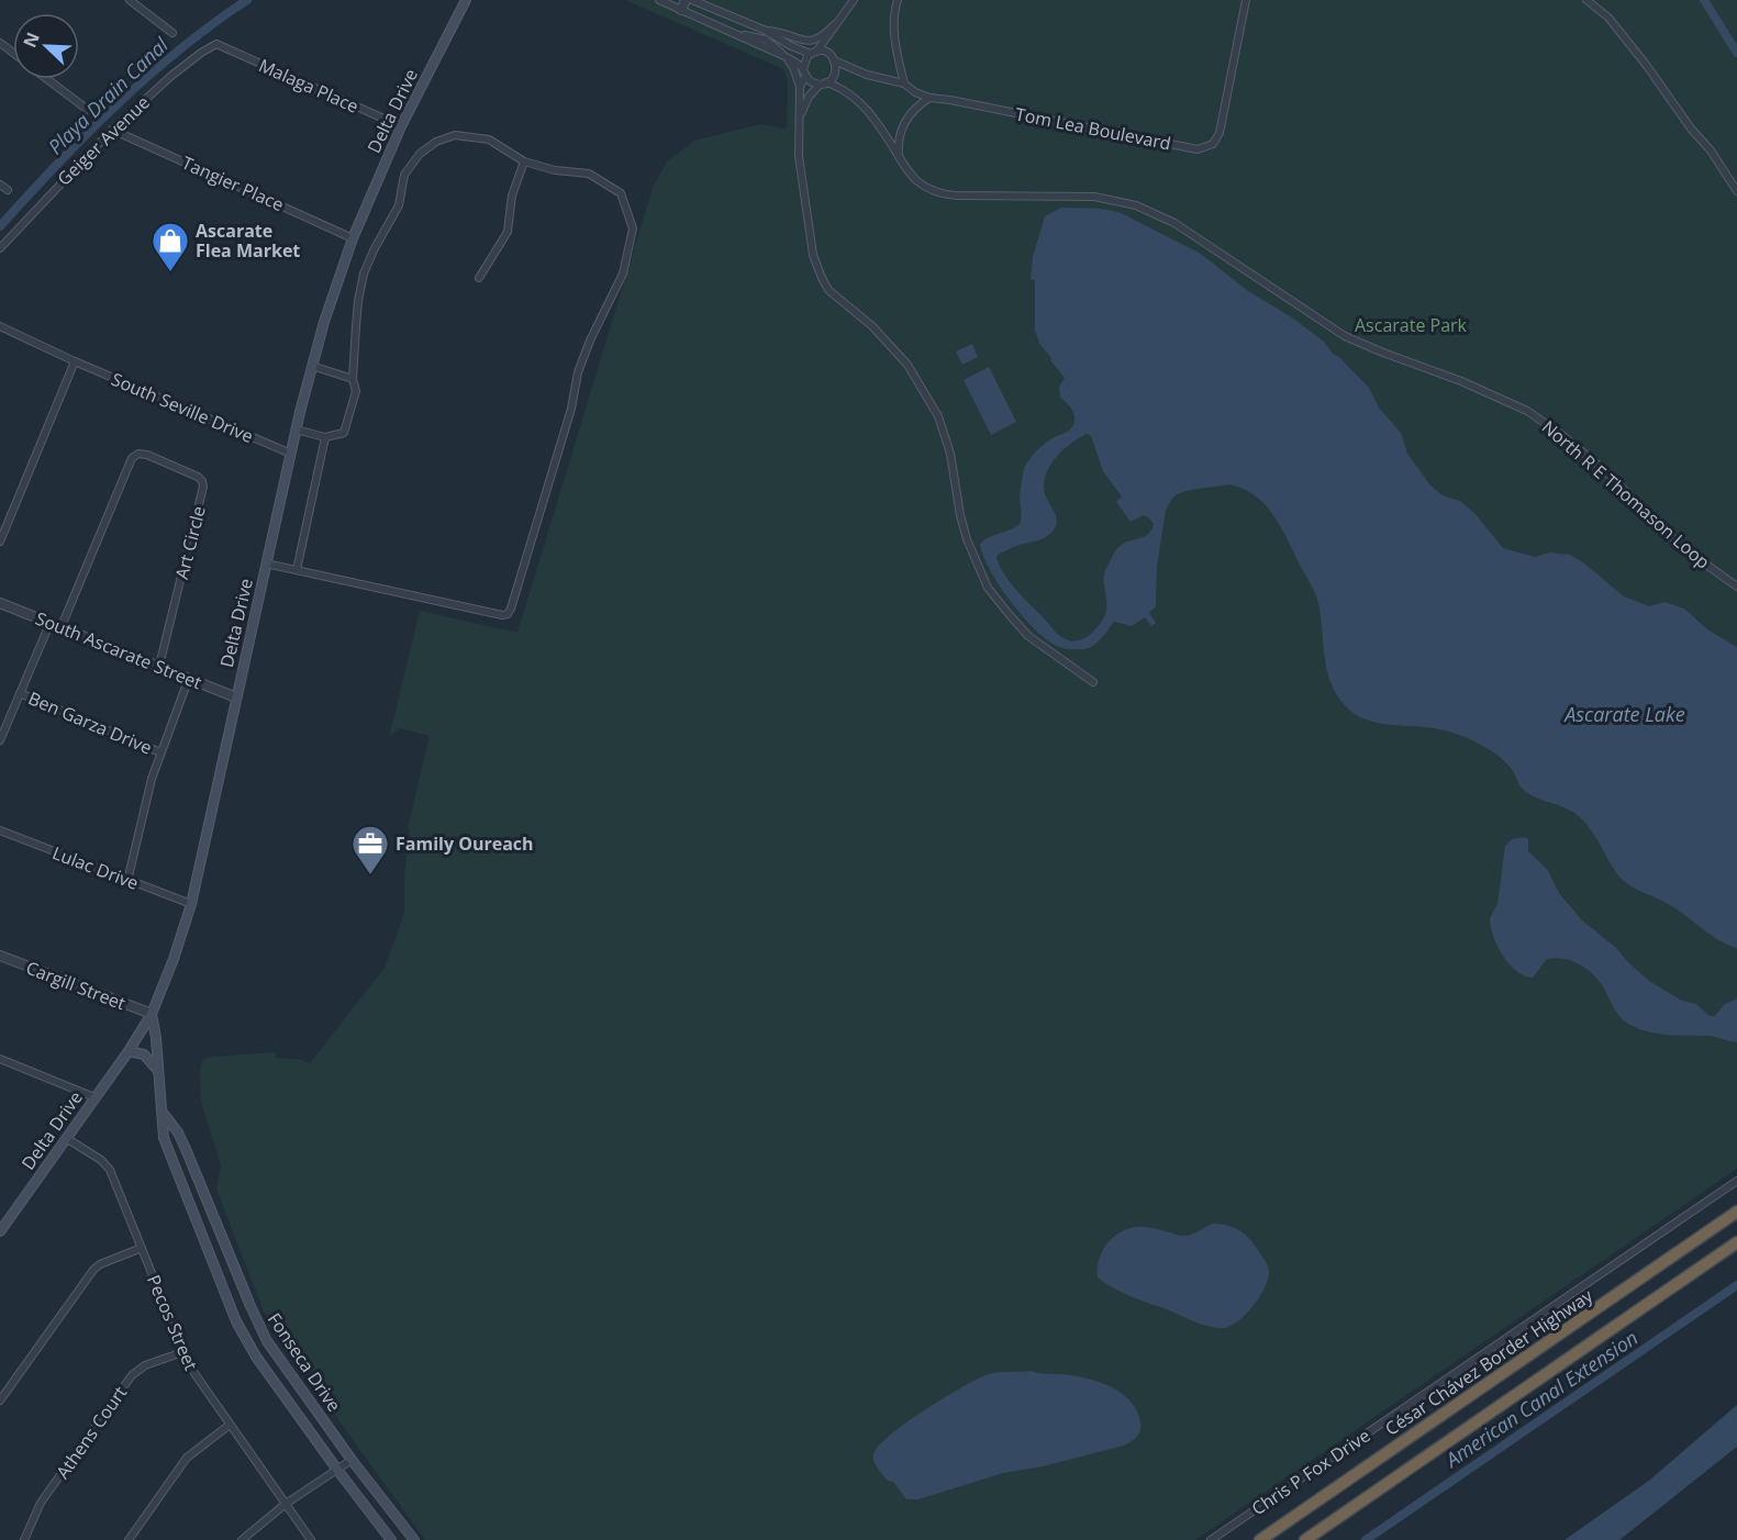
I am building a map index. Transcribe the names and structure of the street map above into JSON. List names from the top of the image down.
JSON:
{
  "streets": {
    "highway": ["César Chávez Border Highway"],
    "main road": ["Delta Drive", "Fonseca Drive"],
    "street": [
      "Malaga Place",
      "Tom Lea Boulevard",
      "Geiger Avenue",
      "Tangier Place",
      "South Seville Drive",
      "North R E Thomason Loop",
      "Art Circle",
      "South Ascarate Street",
      "Ben Garza Drive",
      "Lulac Drive",
      "Cargill Street",
      "Pecos Street",
      "Athens Court",
      "Chris P Fox Drive"
    ]
  },
  "crossings": [
    ["Malaga Place", "Delta Drive"],
    ["Malaga Place", "Geiger Avenue"],
    ["Delta Drive", "Tangier Place"],
    ["Delta Drive", "South Seville Drive"],
    ["Delta Drive", "South Ascarate Street"],
    ["Delta Drive", "Lulac Drive"],
    ["Delta Drive", "Cargill Street"],
    ["Delta Drive", "Pecos Street"],
    ["Delta Drive", "Fonseca Drive"],
    ["Tom Lea Boulevard", "North R E Thomason Loop"],
    ["Geiger Avenue", "Tangier Place"],
    ["Art Circle", "South Ascarate Street"],
    ["Cargill Street", "Fonseca Drive"],
    ["Pecos Street", "Athens Court"]
  ],
  "water": ["Playa Drain Canal", "Ascarate Lake", "American Canal Extension"],
  "parks": ["Ascarate Park"],
  "places": {
    "shop": ["Ascarate Flea Market"],
    "office": ["Family Oureach"]
  },
  "north": "top left"
}
